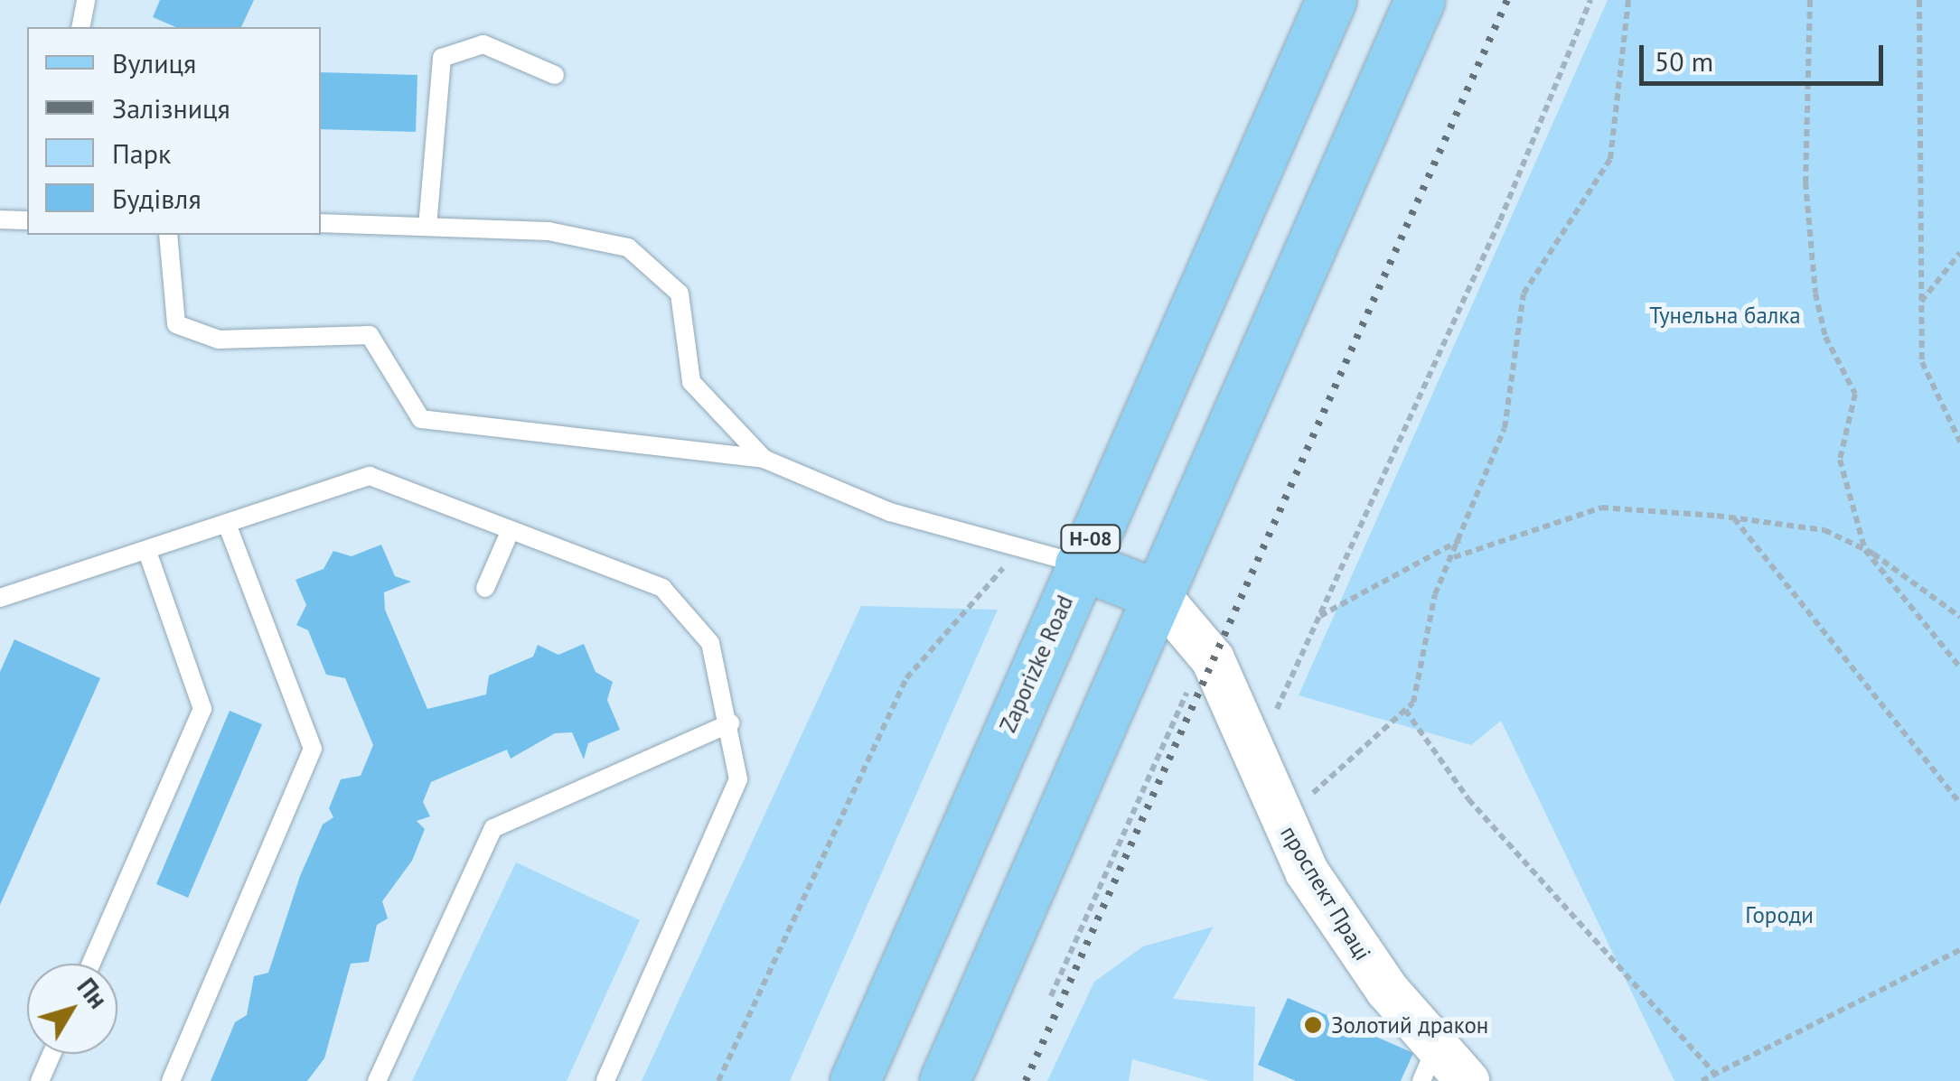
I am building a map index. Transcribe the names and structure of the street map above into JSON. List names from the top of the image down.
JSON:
{
  "streets": {
    "main road": ["Н-08", "Zaporizke Road"],
    "street": ["проспект Праці"]
  },
  "parks": ["Тунельна балка", "Городи"],
  "places": ["Золотий дракон"],
  "legend": [
    "Вулиця",
    "Залізниця",
    "Парк",
    "Будівля"
  ],
  "scale_bar": "50 m",
  "north": "top right"
}
